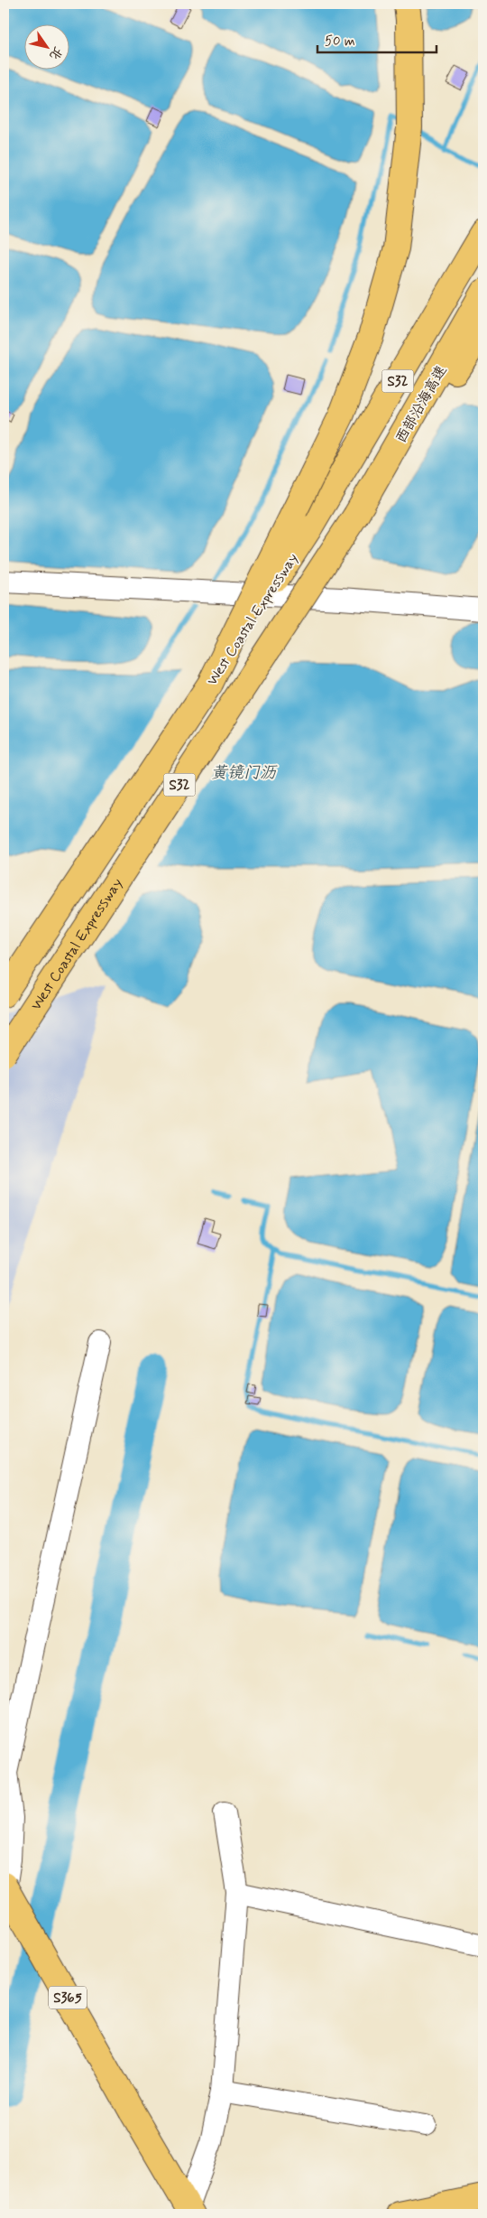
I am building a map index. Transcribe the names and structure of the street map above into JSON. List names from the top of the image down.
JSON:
{
  "streets": {
    "main road": [
      "S32",
      "西部沿海高速",
      "West Coastal Expressway",
      "S365"
    ]
  },
  "crossings": [
    ["西部沿海高速", "West Coastal Expressway"]
  ],
  "water": ["黄镜门沥"],
  "scale_bar": "50 m",
  "north": "bottom right"
}
